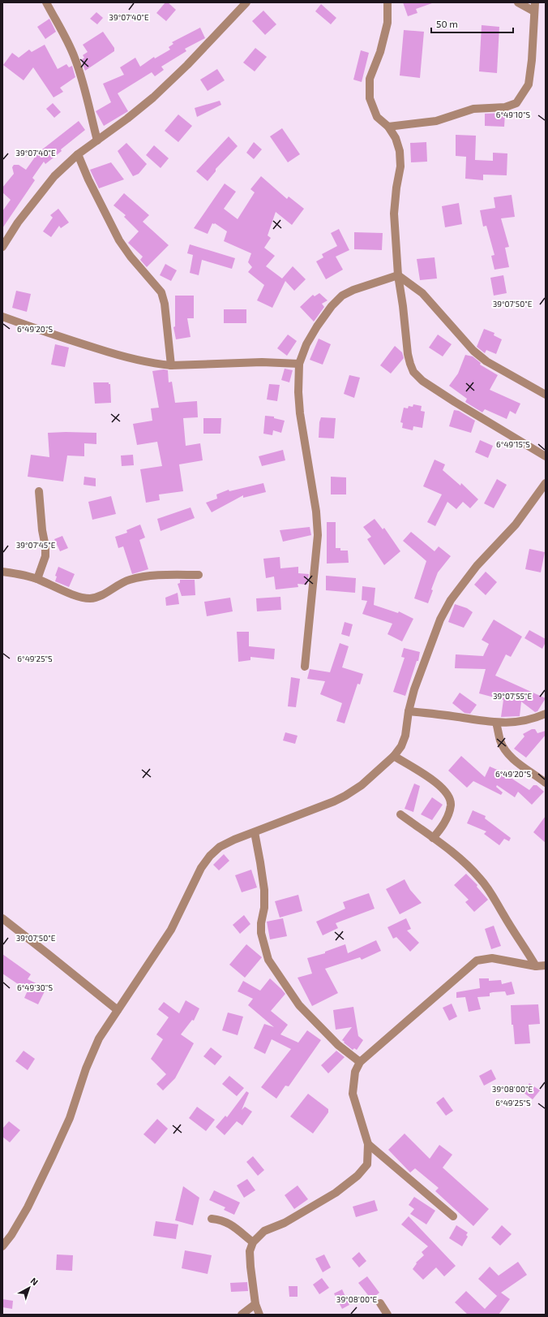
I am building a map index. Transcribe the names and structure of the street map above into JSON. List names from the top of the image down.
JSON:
{
  "scale_bar": "50 m",
  "north": "top right",
  "coordinates": [
    "39°07'40\"E",
    "6°49'10\"S",
    "39°07'50\"E",
    "6°49'20\"S",
    "6°49'15\"S",
    "39°07'45\"E",
    "6°49'25\"S",
    "39°07'55\"E",
    "6°49'30\"S",
    "39°08'00\"E"
  ]
}
